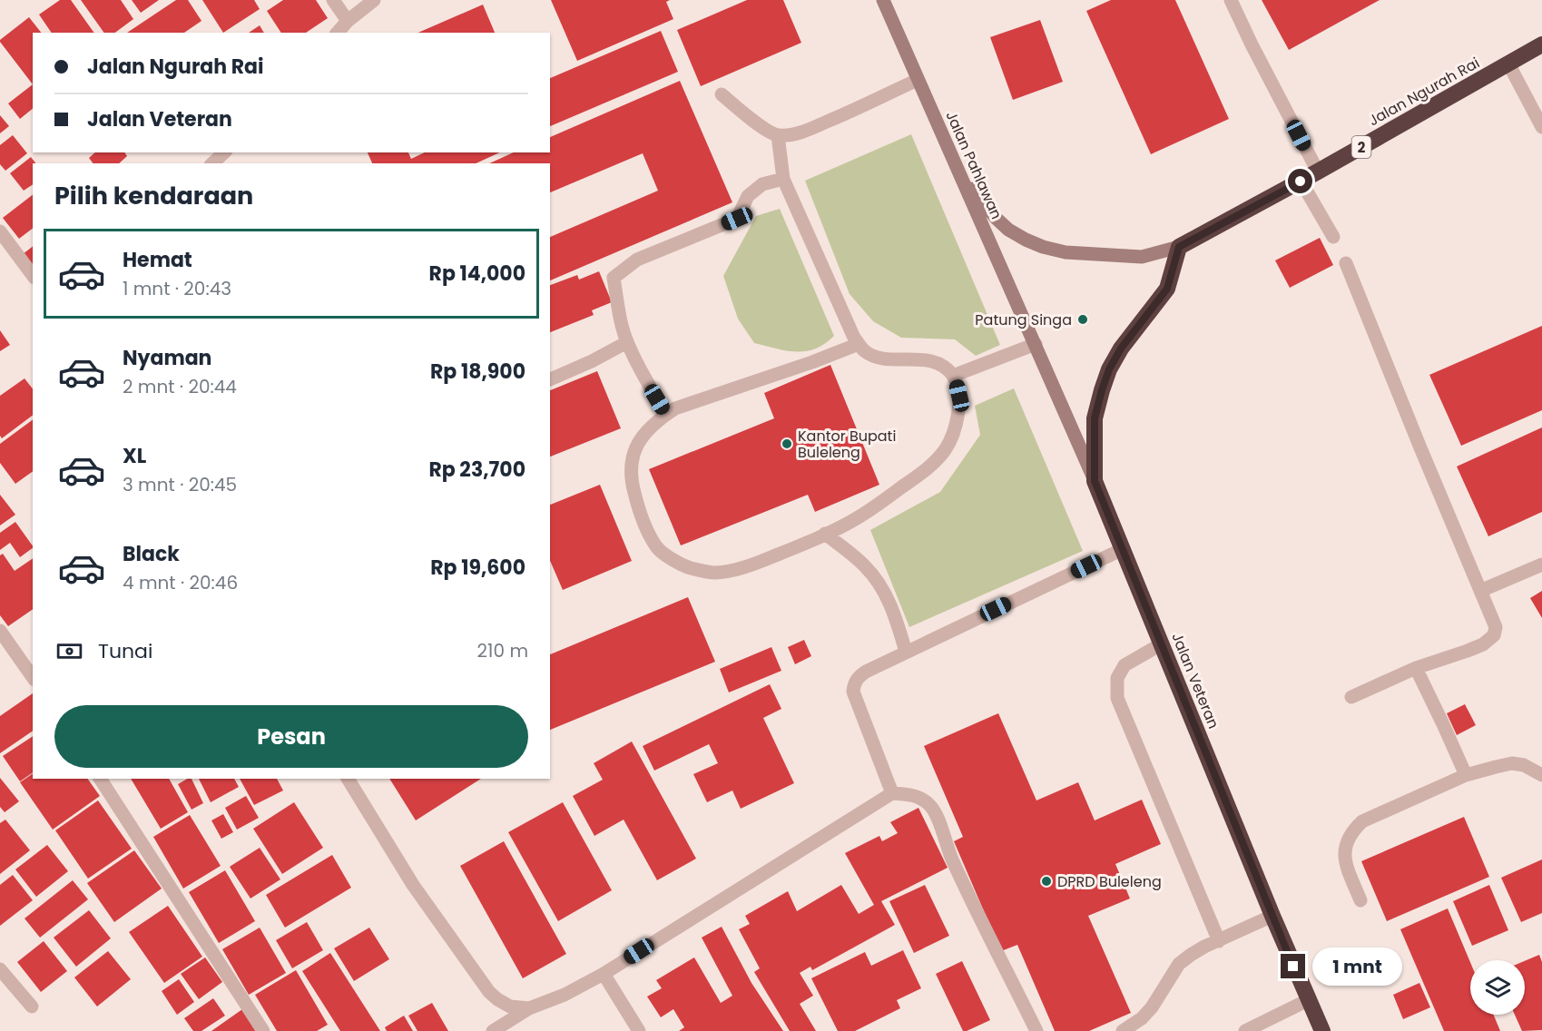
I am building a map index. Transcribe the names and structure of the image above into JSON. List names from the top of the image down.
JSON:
{
  "streets": {
    "highway": ["Jalan Ngurah Rai", "2", "Jalan Veteran"],
    "main road": ["Jalan Pahlawan"]
  },
  "crossings": [
    ["Jalan Ngurah Rai", "Jalan Pahlawan"],
    ["Jalan Pahlawan", "Jalan Veteran"]
  ],
  "places": ["Patung Singa", "Kantor Bupati Buleleng", "DPRD Buleleng"],
  "page": {
    "banner": ["Jalan Ngurah Rai", "Jalan Veteran"],
    "heading": "Pilih kendaraan",
    "list": [
      {
        "name": "Hemat",
        "note": "1 mnt · 20:43",
        "value": "Rp 14,000"
      },
      {
        "name": "Nyaman",
        "note": "2 mnt · 20:44",
        "value": "Rp 18,900"
      },
      {
        "name": "XL",
        "note": "3 mnt · 20:45",
        "value": "Rp 23,700"
      },
      {
        "name": "Black",
        "note": "4 mnt · 20:46",
        "value": "Rp 19,600"
      }
    ],
    "pay": ["Tunai", "210 m"],
    "buttons": "Pesan",
    "bubble": "1 mnt"
  }
}
